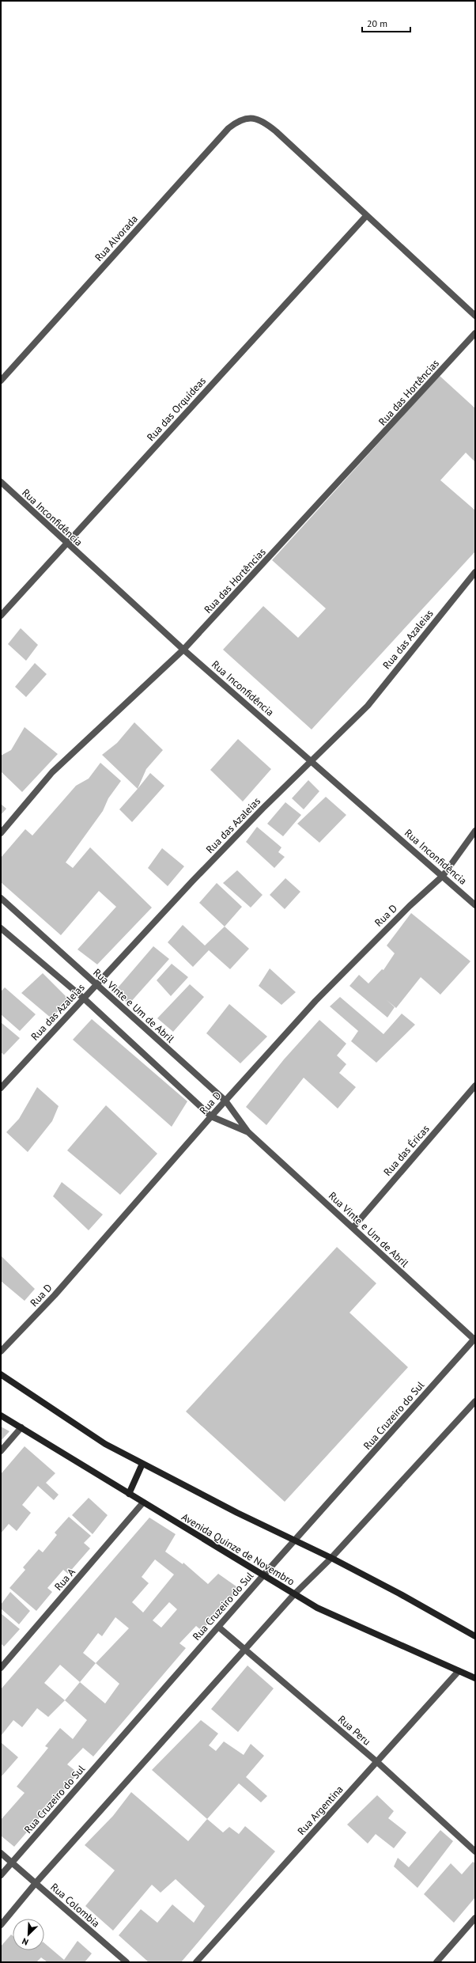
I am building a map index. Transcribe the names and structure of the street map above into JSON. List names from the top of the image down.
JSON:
{
  "streets": {
    "main road": ["Avenida Quinze de Novembro"],
    "street": [
      "Rua Alvorada",
      "Rua das Hortências",
      "Rua das Orquídeas",
      "Rua Inconfidência",
      "Rua das Azaleias",
      "Rua D",
      "Rua Vinte e Um de Abril",
      "Rua das Éricas",
      "Rua Cruzeiro do Sul",
      "Rua A",
      "Rua Peru",
      "Rua Argentina",
      "Rua Colombia"
    ]
  },
  "crossings": [
    ["Rua Alvorada", "Rua das Orquídeas"],
    ["Rua das Hortências", "Rua Inconfidência"],
    ["Rua das Orquídeas", "Rua Inconfidência"],
    ["Rua Inconfidência", "Rua das Azaleias"],
    ["Rua Inconfidência", "Rua D"],
    ["Rua das Azaleias", "Rua Vinte e Um de Abril"],
    ["Rua D", "Rua Vinte e Um de Abril"],
    ["Rua Vinte e Um de Abril", "Rua das Éricas"],
    ["Rua Vinte e Um de Abril", "Rua Cruzeiro do Sul"],
    ["Rua Cruzeiro do Sul", "Avenida Quinze de Novembro"],
    ["Rua Cruzeiro do Sul", "Rua Peru"],
    ["Rua Cruzeiro do Sul", "Rua Colombia"],
    ["Avenida Quinze de Novembro", "Rua A"],
    ["Avenida Quinze de Novembro", "Rua Argentina"],
    ["Rua Peru", "Rua Argentina"]
  ],
  "scale_bar": "20 m",
  "north": "bottom left"
}
